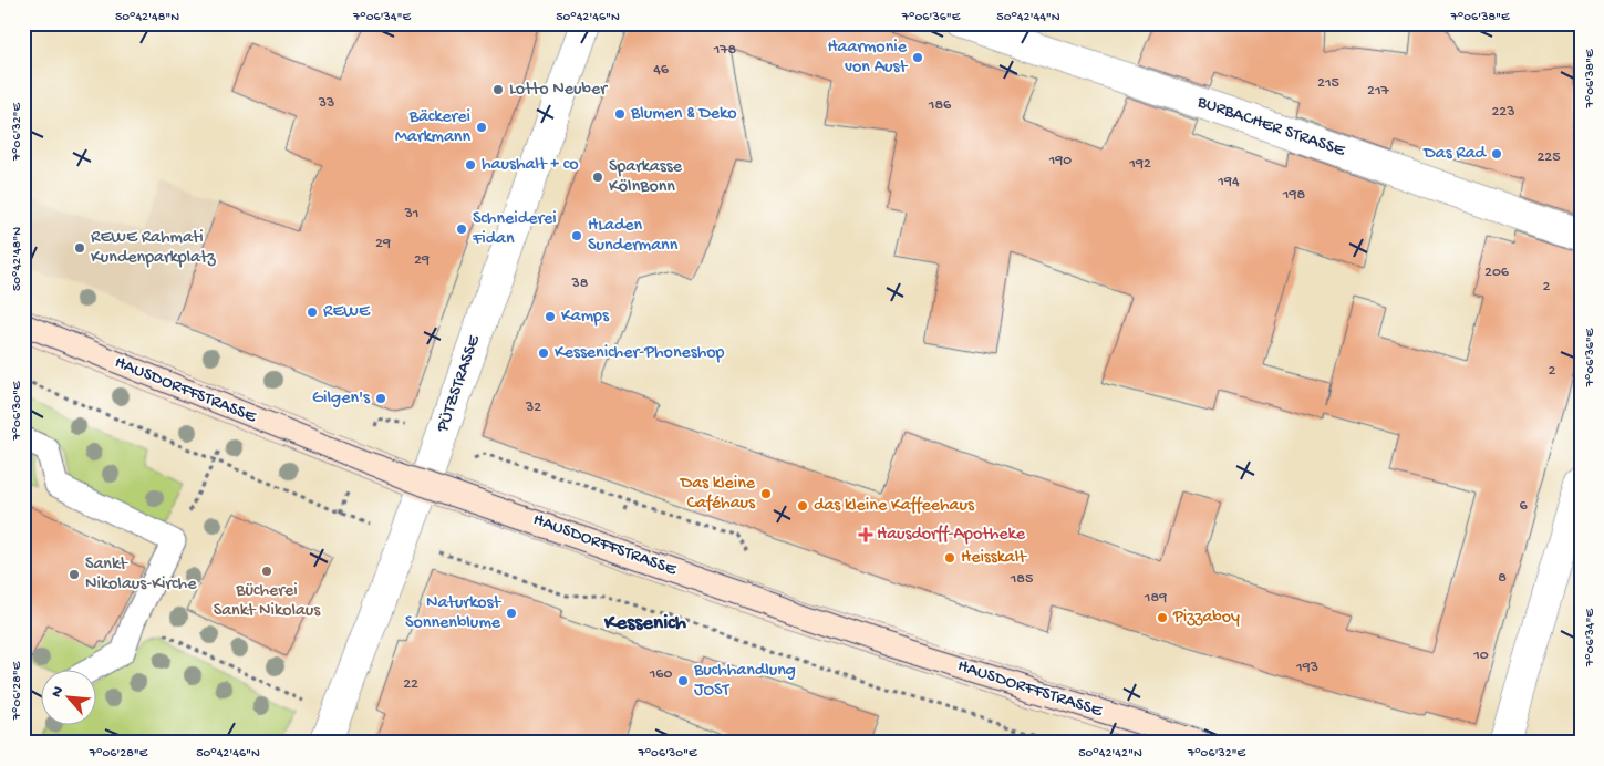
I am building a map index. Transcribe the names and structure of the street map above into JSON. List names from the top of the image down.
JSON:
{
  "streets": {
    "main road": ["HAUSDORFFSTRASSE"],
    "street": ["BURBACHER STRASSE", "PÜTZSTRASSE"]
  },
  "crossings": [
    ["PÜTZSTRASSE", "HAUSDORFFSTRASSE"]
  ],
  "districts": ["Kessenich"],
  "places": {
    "other": [
      "Haarmonie von Aust",
      "Lotto Neuber",
      "Blumen & Deko",
      "Bäckerei Markmann",
      "Das Rad",
      "haushalt + co",
      "Sparkasse KölnBonn",
      "Schneiderei Fidan",
      "HLaden Sundermann",
      "REWE Rahmati Kundenparkplatz",
      "REWE",
      "Kamps",
      "Kessenicher-Phoneshop",
      "Gilgen's",
      "Das kleine Caféhaus",
      "das kleine Kaffeehaus",
      "Heisskalt",
      "Bücherei Sankt Nikolaus",
      "Sankt Nikolaus-Kirche",
      "Naturkost Sonnenblume",
      "Pizzaboy",
      "Buchhandlung JOST"
    ],
    "health": ["Hausdorff-Apotheke"]
  },
  "house_numbers": [
    "178",
    "46",
    "215",
    "217",
    "33",
    "186",
    "223",
    "225",
    "190",
    "192",
    "194",
    "198",
    "31",
    "29",
    "29",
    "206",
    "38",
    "2",
    "2",
    "32",
    "6",
    "8",
    "185",
    "189",
    "10",
    "193",
    "160",
    "22"
  ],
  "north": "top left",
  "coordinates": [
    "50°42'48\"N",
    "7°06'34\"E",
    "50°42'46\"N",
    "7°06'36\"E",
    "50°42'44\"N",
    "7°06'38\"E",
    "7°06'32\"E",
    "7°06'30\"E",
    "7°06'28\"E",
    "50°42'42\"N"
  ]
}
